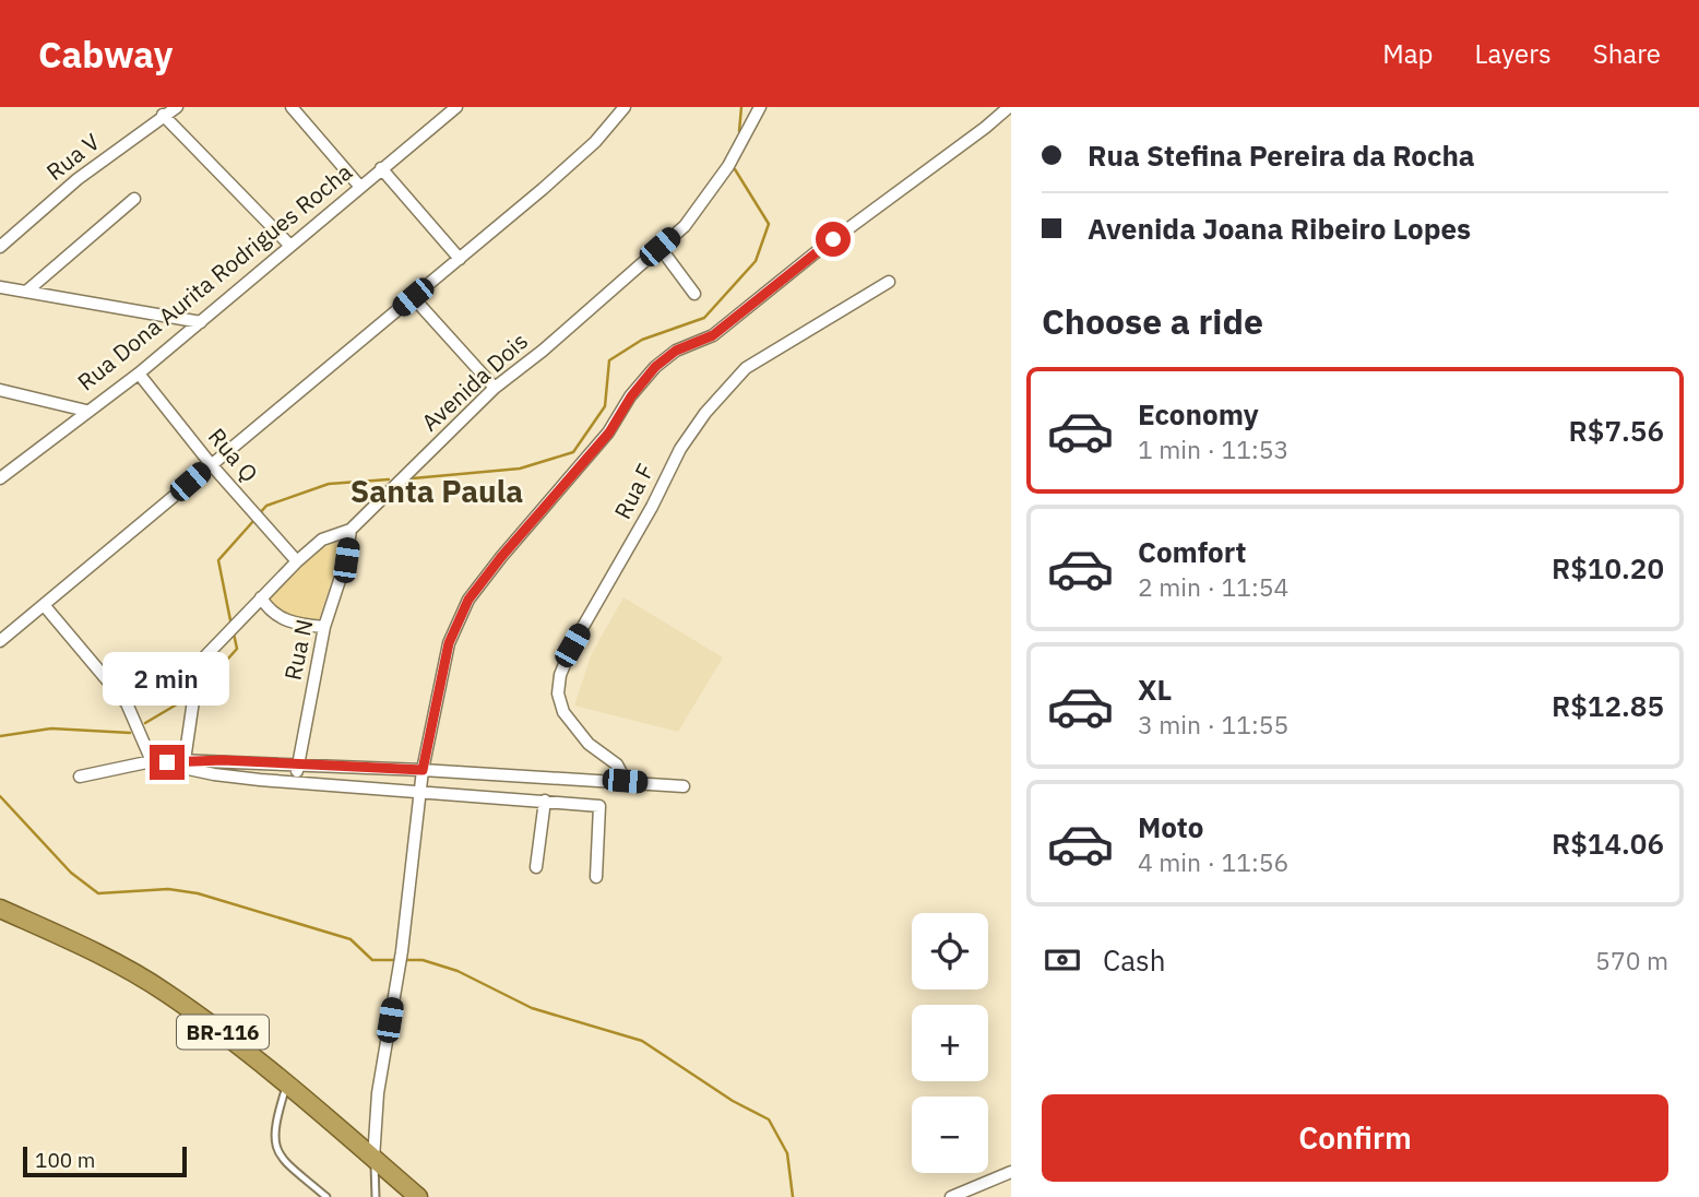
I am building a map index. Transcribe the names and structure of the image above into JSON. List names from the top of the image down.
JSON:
{
  "streets": {
    "highway": ["BR-116"],
    "street": [
      "Rua V",
      "Rua Dona Aurita Rodrigues Rocha",
      "Avenida Dois",
      "Rua Q",
      "Rua F",
      "Rua N"
    ]
  },
  "crossings": [
    ["Rua Dona Aurita Rodrigues Rocha", "Rua Q"],
    ["Avenida Dois", "Rua Q"],
    ["Avenida Dois", "Rua N"]
  ],
  "districts": ["Santa Paula"],
  "scale_bar": "100 m",
  "page": {
    "header": "Cabway",
    "nav": ["Map", "Layers", "Share"],
    "banner": ["Rua Stefina Pereira da Rocha", "Avenida Joana Ribeiro Lopes"],
    "heading": "Choose a ride",
    "list": [
      {
        "name": "Economy",
        "note": "1 min · 11:53",
        "value": "R$7.56"
      },
      {
        "name": "Comfort",
        "note": "2 min · 11:54",
        "value": "R$10.20"
      },
      {
        "name": "XL",
        "note": "3 min · 11:55",
        "value": "R$12.85"
      },
      {
        "name": "Moto",
        "note": "4 min · 11:56",
        "value": "R$14.06"
      }
    ],
    "bubble": "2 min",
    "map_buttons": ["+", "−"],
    "pay": ["Cash", "570 m"],
    "buttons": "Confirm",
    "scale": "100 m"
  }
}
